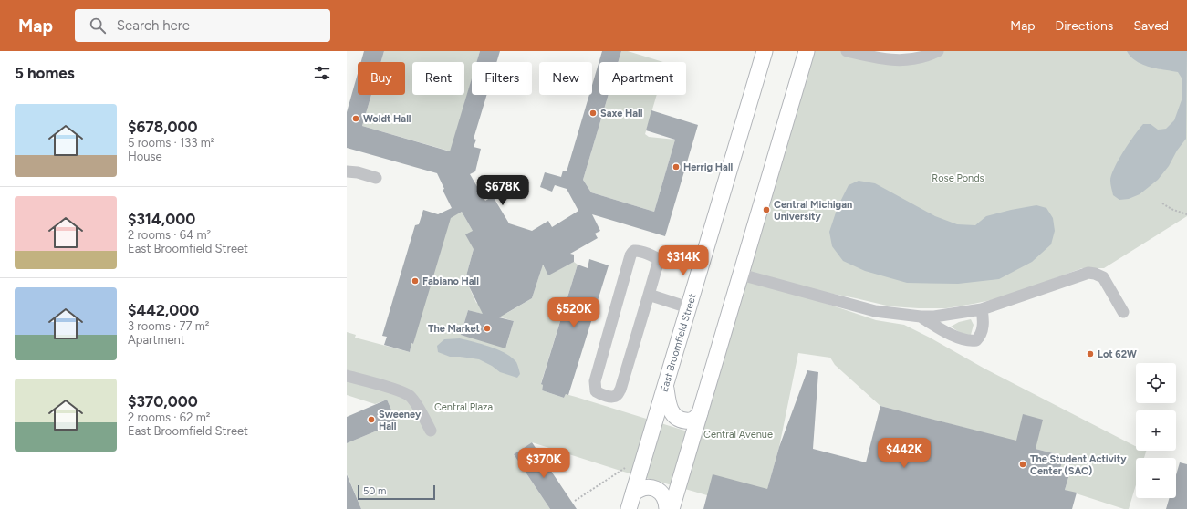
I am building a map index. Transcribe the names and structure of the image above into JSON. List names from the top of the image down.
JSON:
{
  "streets": {
    "main road": ["East Broomfield Street"]
  },
  "parks": ["Rose Ponds", "Central Plaza", "Central Avenue"],
  "places": [
    "Saxe Hall",
    "Woldt Hall",
    "Herrig Hall",
    "Central Michigan University",
    "Fabiano Hall",
    "The Market",
    "Lot 62W",
    "Sweeney Hall",
    "The Student Activity Center (SAC)"
  ],
  "scale_bar": "50 m",
  "page": {
    "header": "Map",
    "search": "Search here",
    "nav": ["Map", "Directions", "Saved"],
    "heading": "5 homes",
    "chip": [
      "Buy",
      "Rent",
      "Filters",
      "New",
      "Apartment"
    ],
    "list": [
      {
        "name": "$678,000",
        "note": "5 rooms · 133 m² · House"
      },
      {
        "name": "$314,000",
        "note": "2 rooms · 64 m² · East Broomfield Street"
      },
      {
        "name": "$442,000",
        "note": "3 rooms · 77 m² · Apartment"
      },
      {
        "name": "$370,000",
        "note": "2 rooms · 62 m² · East Broomfield Street"
      }
    ],
    "price": [
      "$678K",
      "$314K",
      "$520K",
      "$442K",
      "$370K"
    ],
    "map_buttons": ["+", "−"],
    "scale": "50 m"
  }
}
